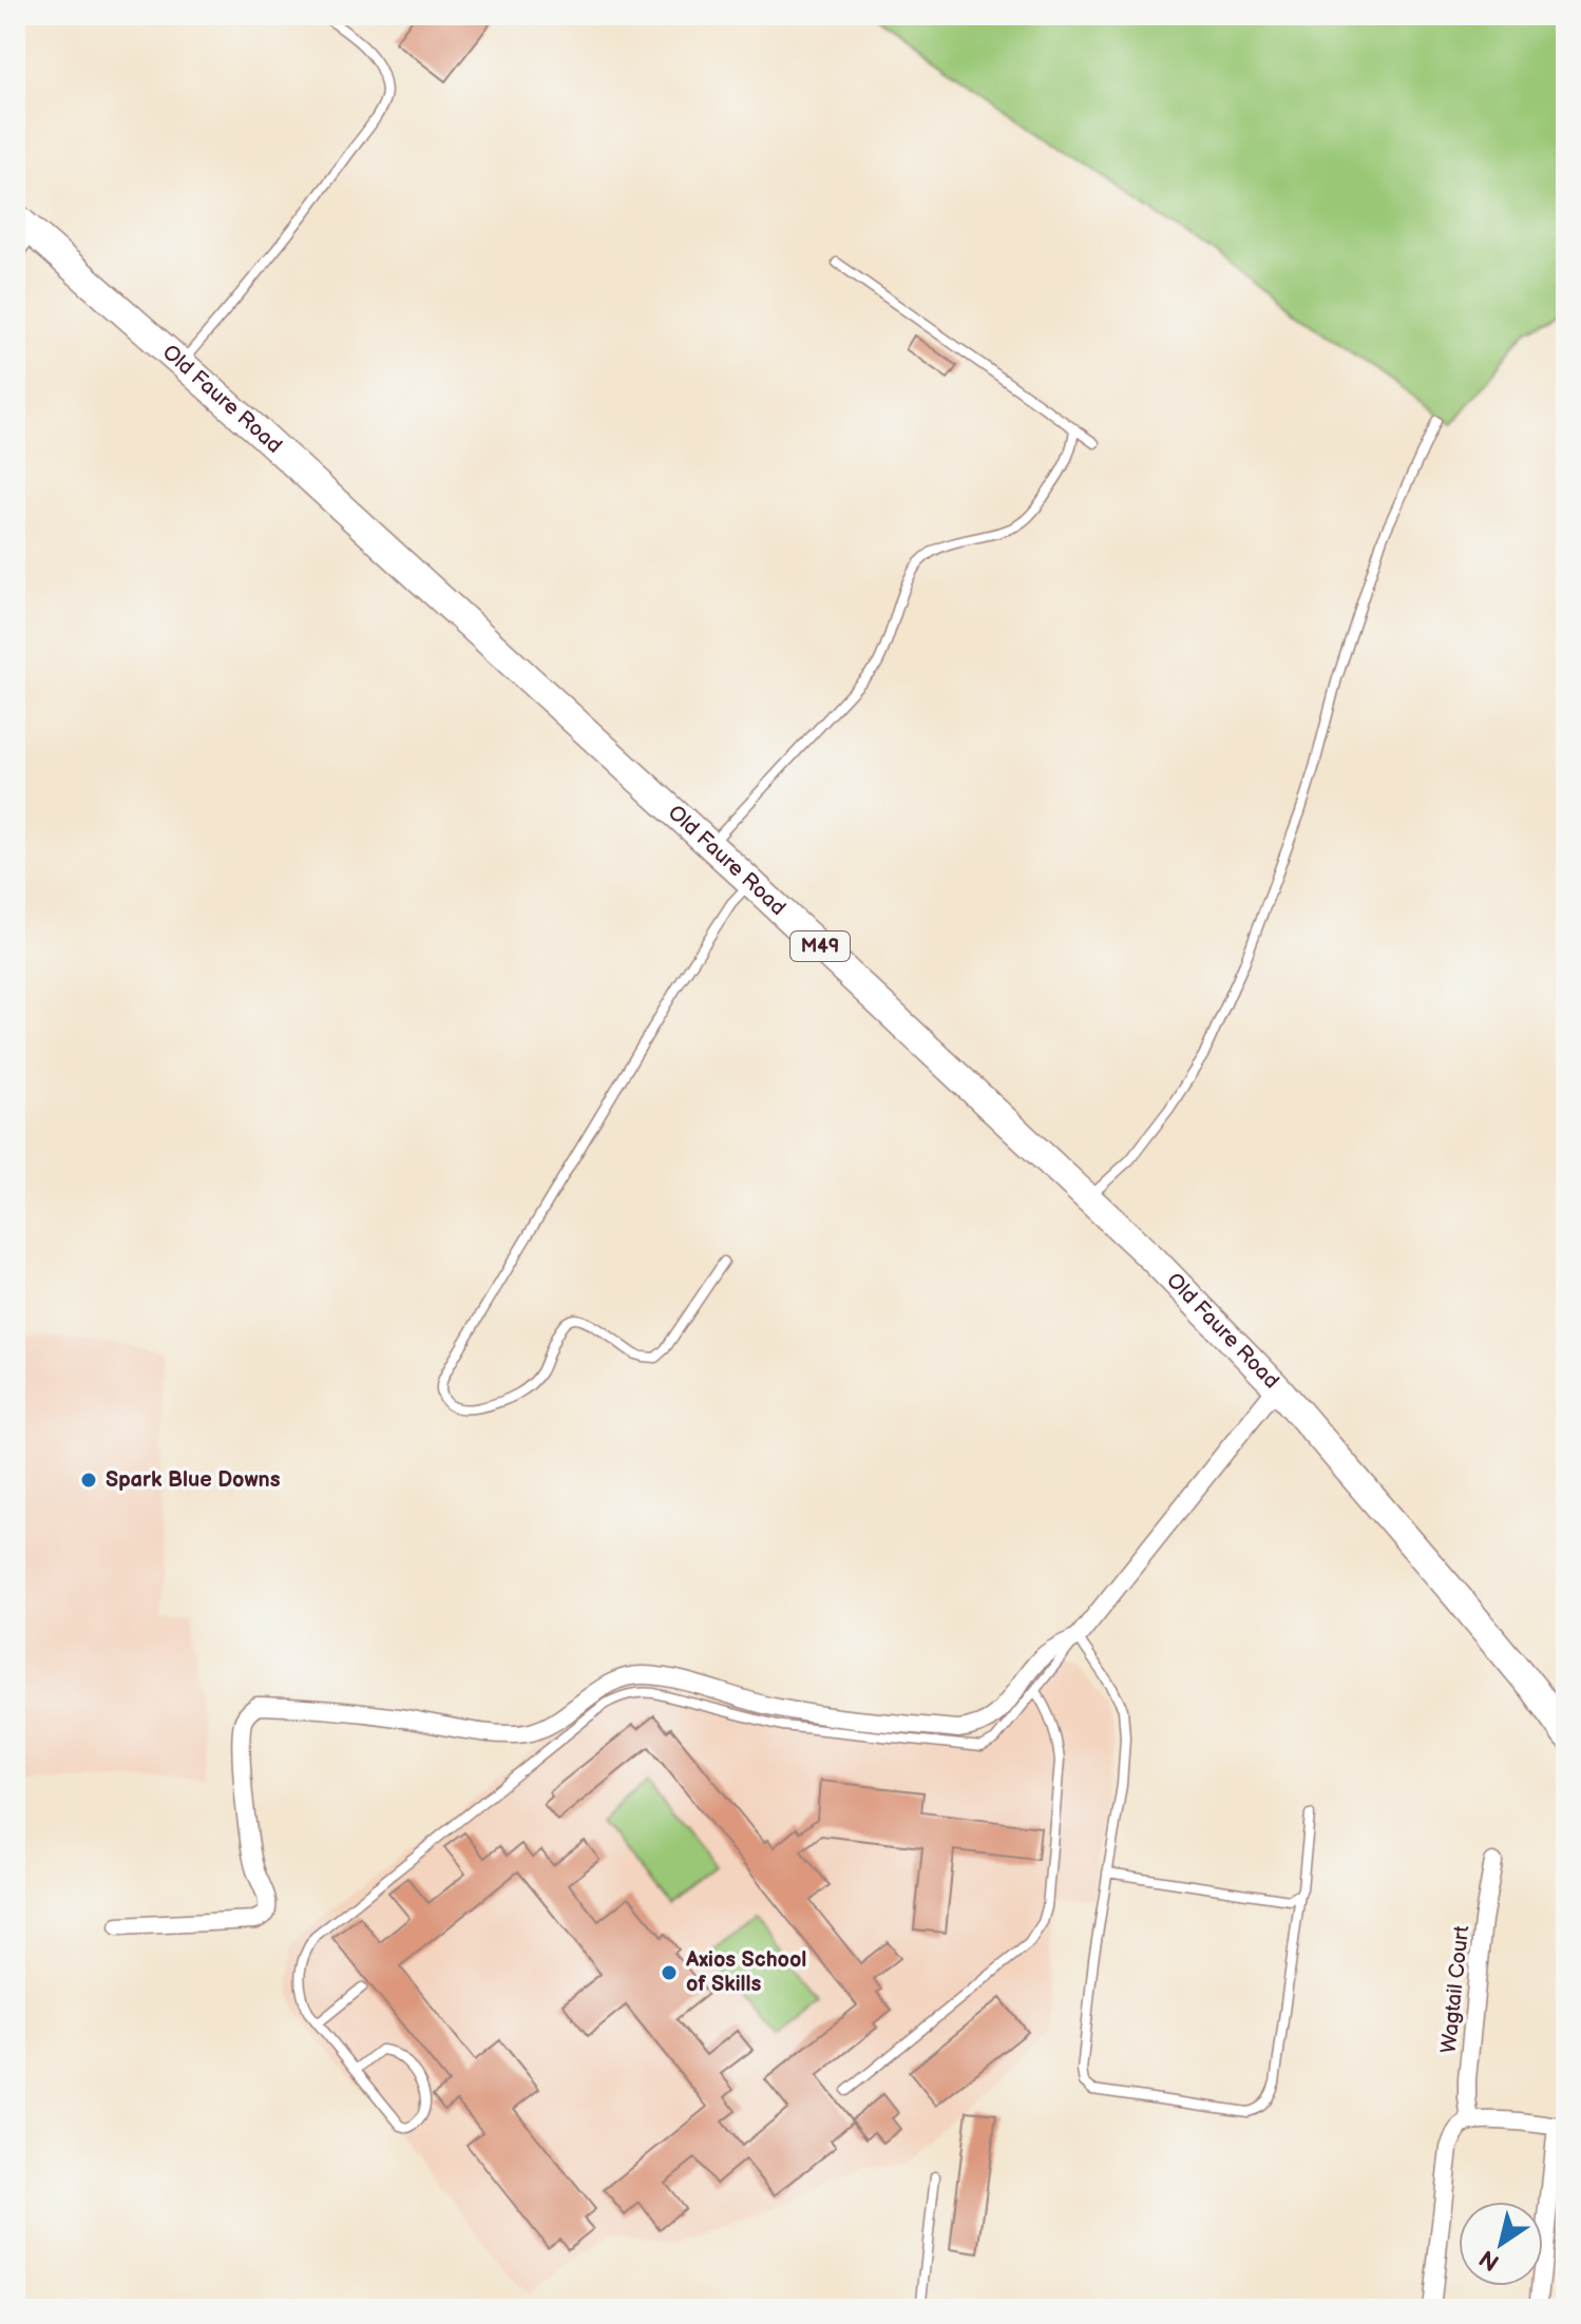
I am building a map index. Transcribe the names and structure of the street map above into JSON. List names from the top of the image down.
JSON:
{
  "streets": {
    "main road": ["Old Faure Road", "M49"],
    "street": ["Wagtail Court"]
  },
  "places": ["Spark Blue Downs", "Axios School of Skills"],
  "north": "bottom left"
}
